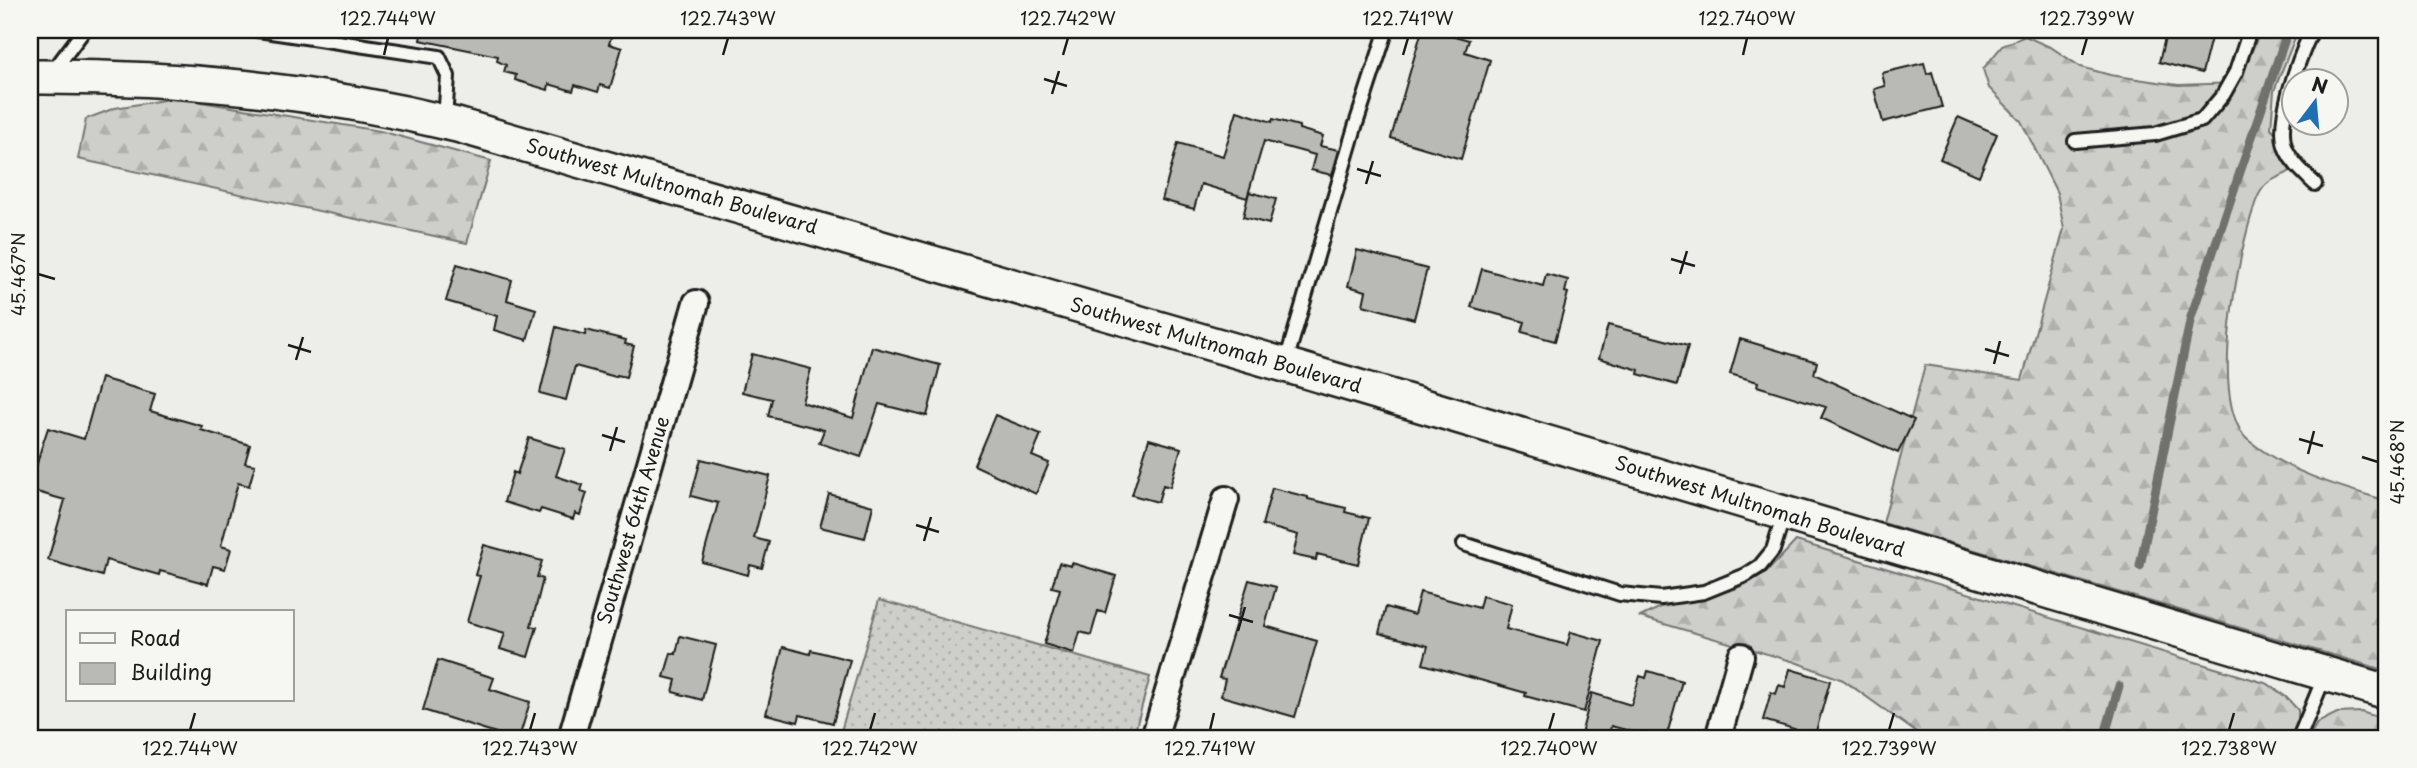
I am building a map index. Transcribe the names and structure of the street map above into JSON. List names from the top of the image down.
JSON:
{
  "streets": {
    "main road": ["Southwest Multnomah Boulevard"],
    "street": ["Southwest 64th Avenue"]
  },
  "legend": ["Road", "Building"],
  "north": "top",
  "coordinates": [
    "122.744°W",
    "122.743°W",
    "122.742°W",
    "122.741°W",
    "122.740°W",
    "122.739°W",
    "45.467°N",
    "45.468°N",
    "122.738°W"
  ]
}
